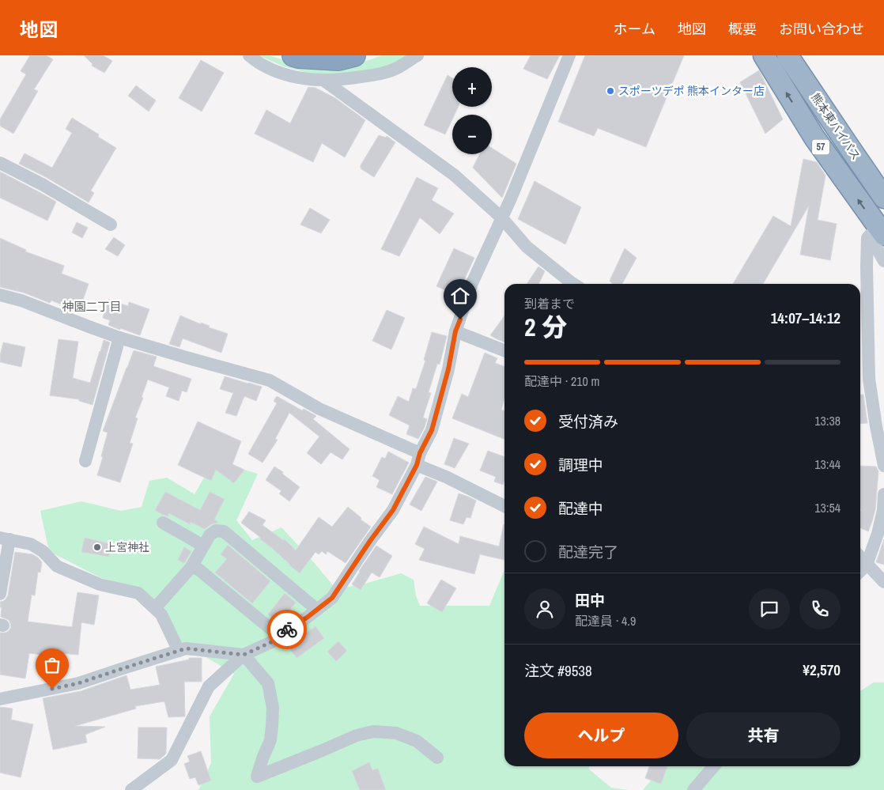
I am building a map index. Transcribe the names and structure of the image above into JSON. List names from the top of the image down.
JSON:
{
  "streets": {
    "highway": ["熊本東バイパス", "57"]
  },
  "districts": ["神園二丁目"],
  "places": ["スポーツデポ 熊本インター店", "上宮神社"],
  "page": {
    "header": "地図",
    "nav": [
      "ホーム",
      "地図",
      "概要",
      "お問い合わせ"
    ],
    "map_buttons": ["+", "−"],
    "heading": ["2 分", "到着まで", "14:07–14:12"],
    "panel": [
      "田中",
      "配達員 · 4.9",
      "注文 #9538",
      "¥2,570"
    ],
    "bar": "配達中 · 210 m",
    "list": [
      ["受付済み", "13:38"],
      ["調理中", "13:44"],
      ["配達中", "13:54"],
      "配達完了"
    ],
    "buttons": ["ヘルプ", "共有"]
  }
}
